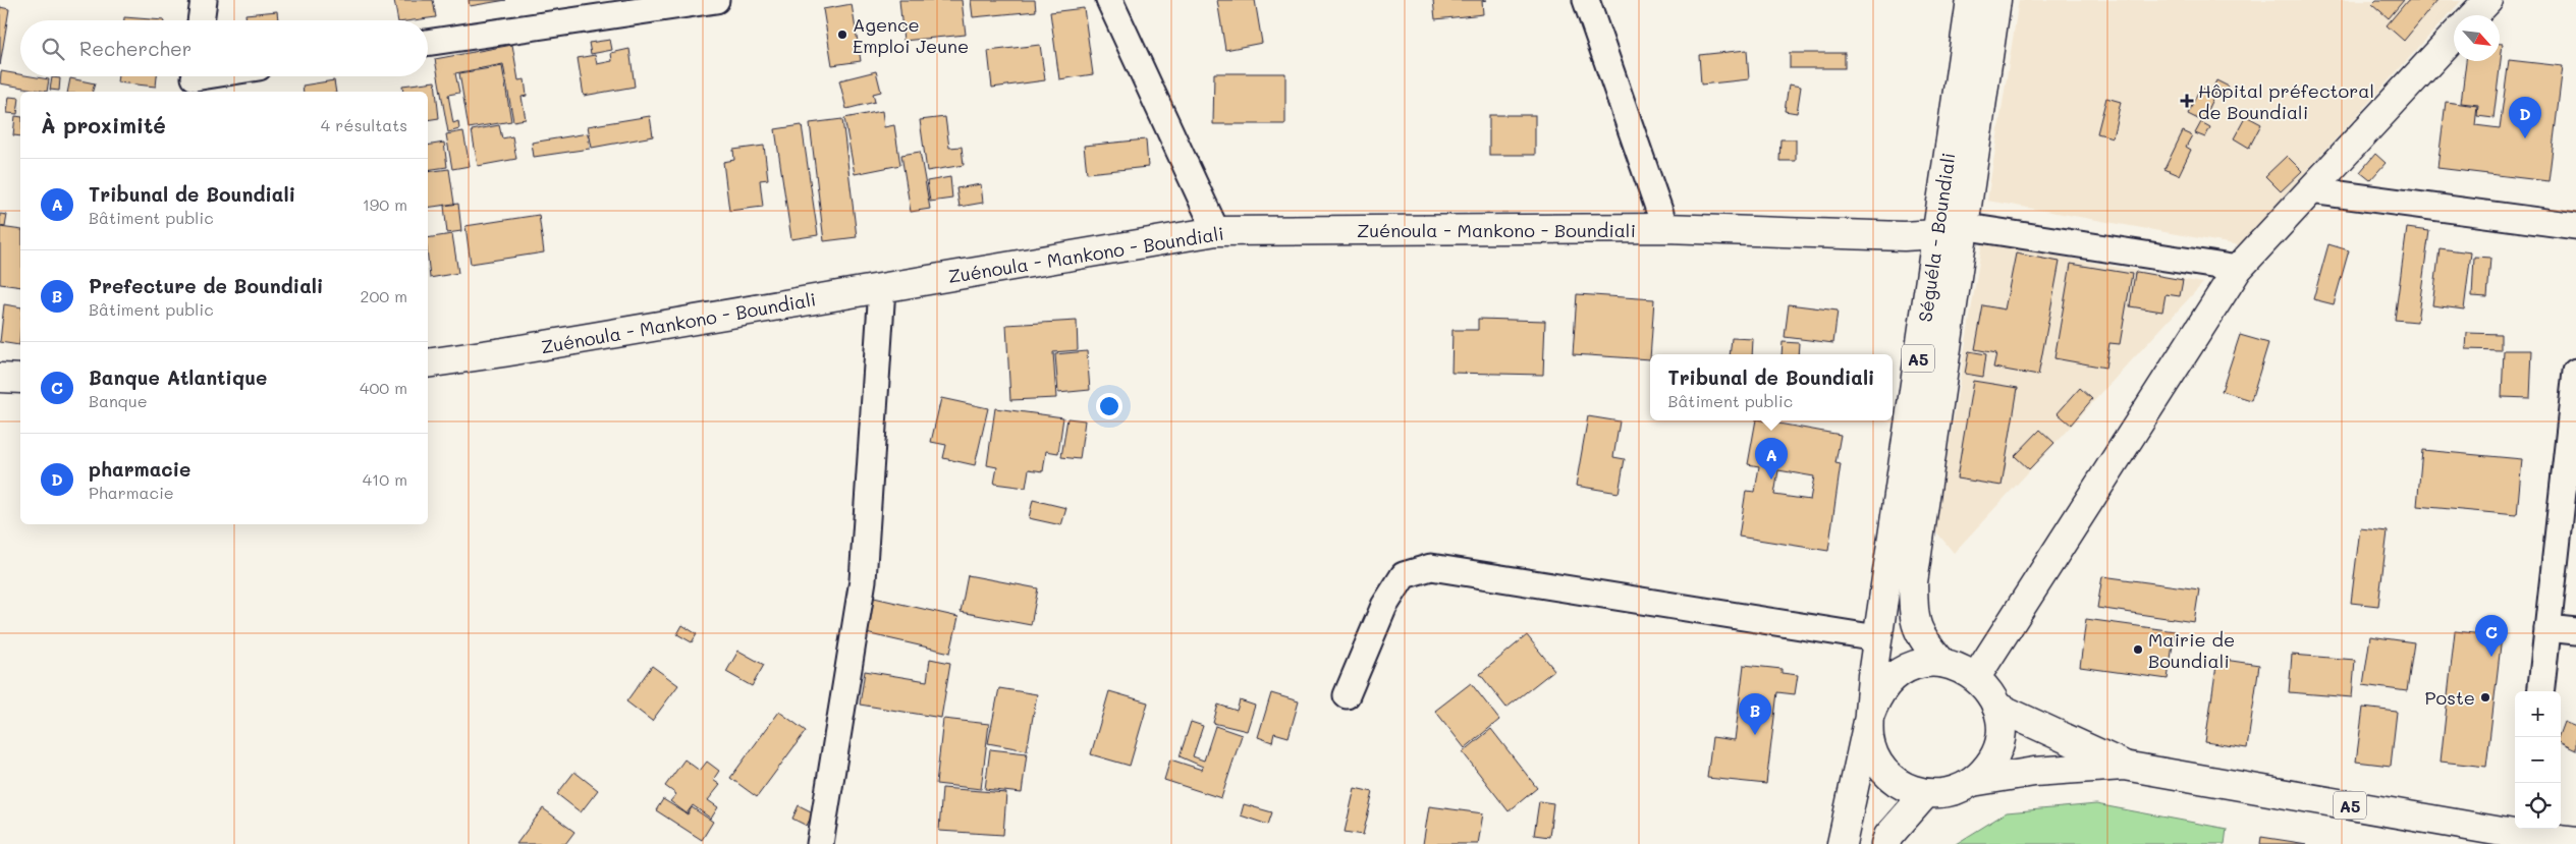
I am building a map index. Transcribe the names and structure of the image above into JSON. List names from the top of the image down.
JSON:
{
  "streets": {
    "main road": ["Zuénoula - Mankono - Boundiali", "Séguéla - Boundiali", "A5"]
  },
  "crossings": [
    ["Zuénoula - Mankono - Boundiali", "Séguéla - Boundiali"],
    ["Séguéla - Boundiali", "A5"]
  ],
  "places": {
    "other": ["Agence Emploi Jeune", "Mairie de Boundiali", "Poste"],
    "health": ["Hôpital préfectoral de Boundiali"]
  },
  "north": "bottom right",
  "page": {
    "search": "Rechercher",
    "heading": ["À proximité", "4 résultats"],
    "pins": [
      "D",
      "A",
      "C",
      "B"
    ],
    "list": [
      {
        "mark": "A",
        "name": "Tribunal de Boundiali",
        "note": "Bâtiment public",
        "value": "190 m"
      },
      {
        "mark": "B",
        "name": "Prefecture de Boundiali",
        "note": "Bâtiment public",
        "value": "200 m"
      },
      {
        "mark": "C",
        "name": "Banque Atlantique",
        "note": "Banque",
        "value": "400 m"
      },
      {
        "mark": "D",
        "name": "pharmacie",
        "note": "Pharmacie",
        "value": "410 m"
      }
    ],
    "popup": ["Tribunal de Boundiali", "Bâtiment public"],
    "map_buttons": ["+", "−"]
  }
}
